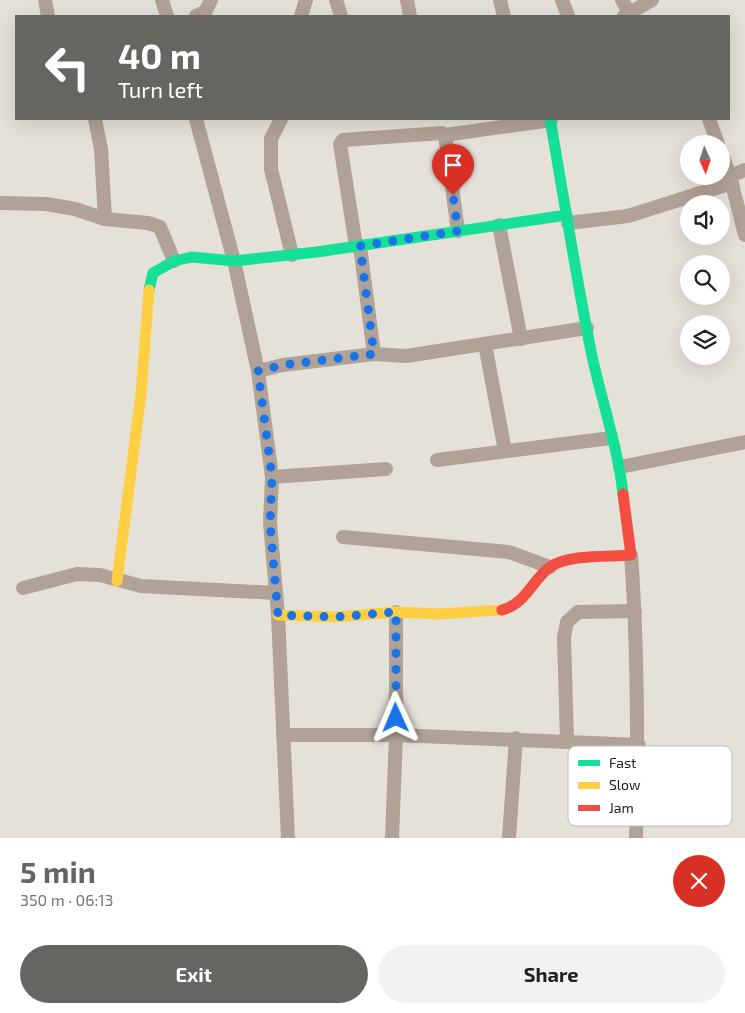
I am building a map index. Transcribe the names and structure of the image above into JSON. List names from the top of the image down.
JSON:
{
  "legend": ["Fast", "Slow", "Jam"],
  "north": "bottom",
  "page": {
    "turn": ["40 m", "Turn left"],
    "heading": ["5 min", "350 m · 06:13"],
    "buttons": ["Exit", "Share"]
  }
}
